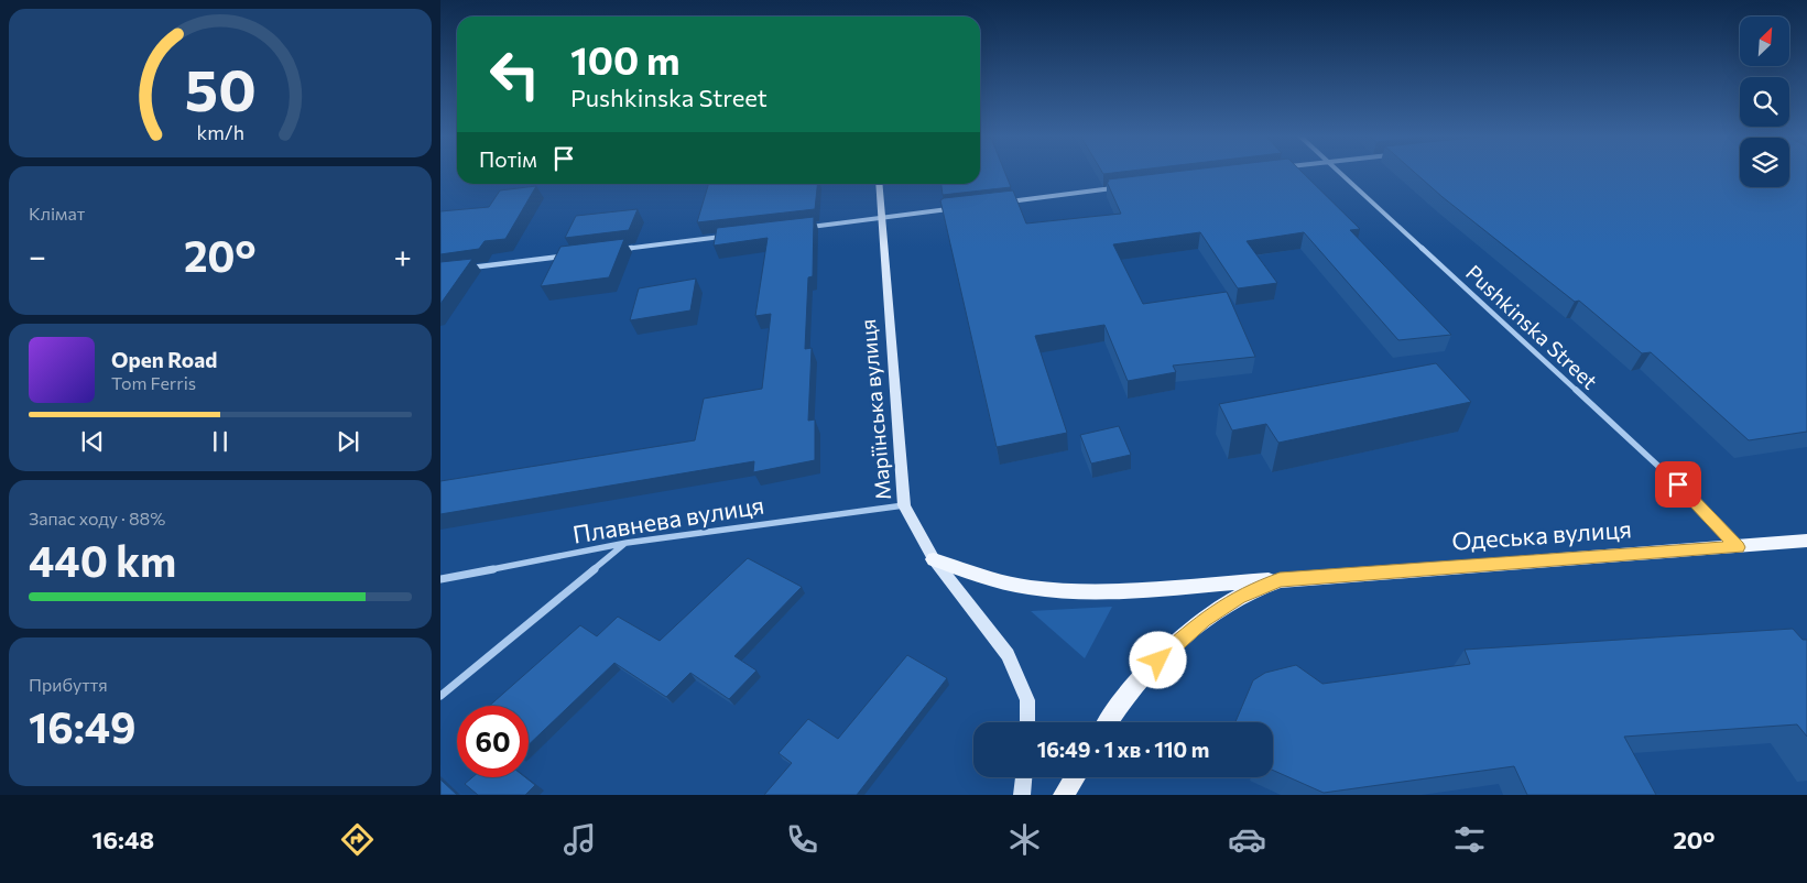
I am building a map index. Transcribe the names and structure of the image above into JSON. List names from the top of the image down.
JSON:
{
  "streets": {
    "main road": ["Маріїнська вулиця", "Одеська вулиця"],
    "street": ["Pushkinska Street", "Плавнева вулиця"]
  },
  "crossings": [
    ["Pushkinska Street", "Одеська вулиця"],
    ["Маріїнська вулиця", "Плавнева вулиця"],
    ["Маріїнська вулиця", "Одеська вулиця"]
  ],
  "north": "top right",
  "page": {
    "turn": ["100 m", "Pushkinska Street"],
    "then": "Потім",
    "tile": [
      "Клімат",
      ["Запас ходу · 88%", "440 km"],
      ["Прибуття", "16:49"]
    ],
    "heat": ["−", "20°", "+"],
    "song": ["Open Road", "Tom Ferris"],
    "limit": "60",
    "trip": "16:49 · 1 хв · 110 m",
    "tabs": ["16:48", "20°"],
    "gauge": ["50", "km/h"]
  }
}
